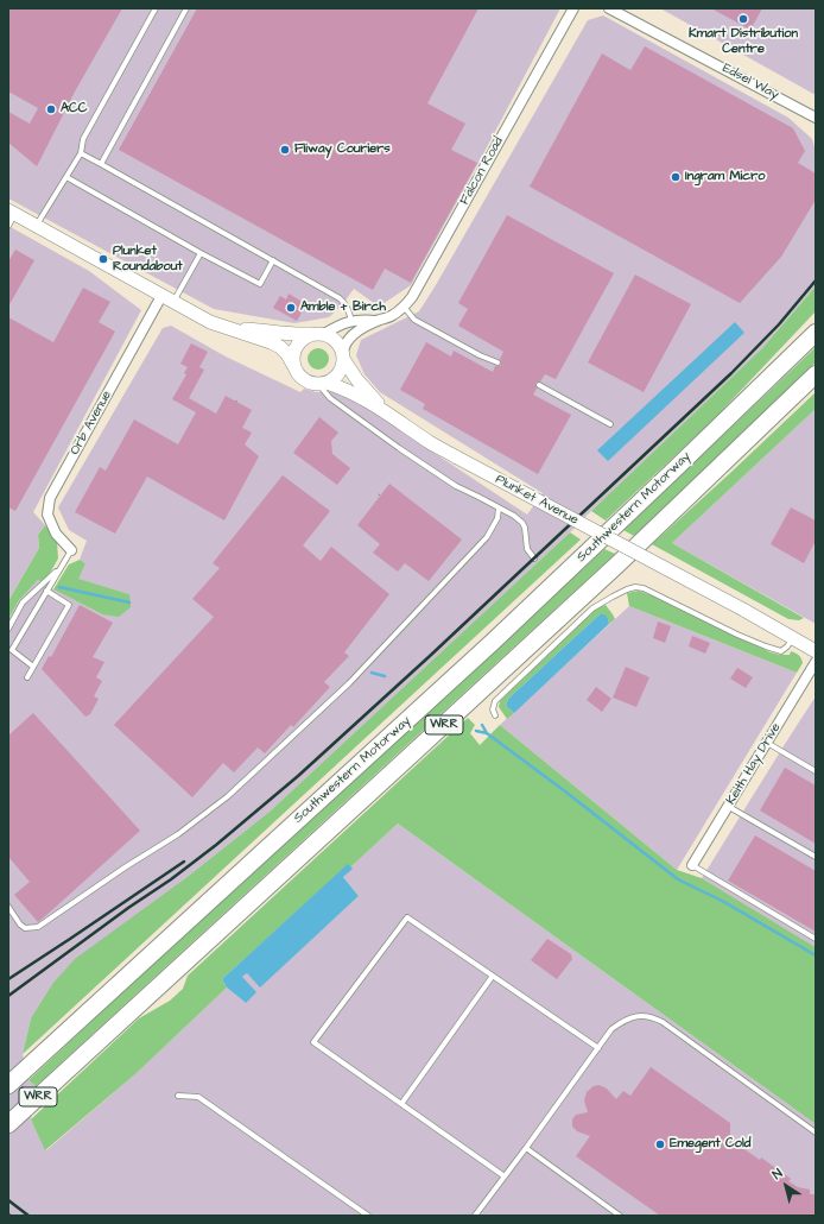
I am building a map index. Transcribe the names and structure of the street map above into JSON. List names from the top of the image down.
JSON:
{
  "streets": {
    "highway": ["Southwestern Motorway", "WRR"],
    "main road": ["Plunket Avenue"],
    "street": [
      "Edsel Way",
      "Falcon Road",
      "Orb Avenue",
      "Keith Hay Drive"
    ]
  },
  "crossings": [
    ["Falcon Road", "Plunket Avenue"]
  ],
  "places": [
    "Kmart Distribution Centre",
    "ACC",
    "Fliway Couriers",
    "Ingram Micro",
    "Plunket Roundabout",
    "Amble + Birch",
    "Emegent Cold"
  ],
  "north": "top left"
}
